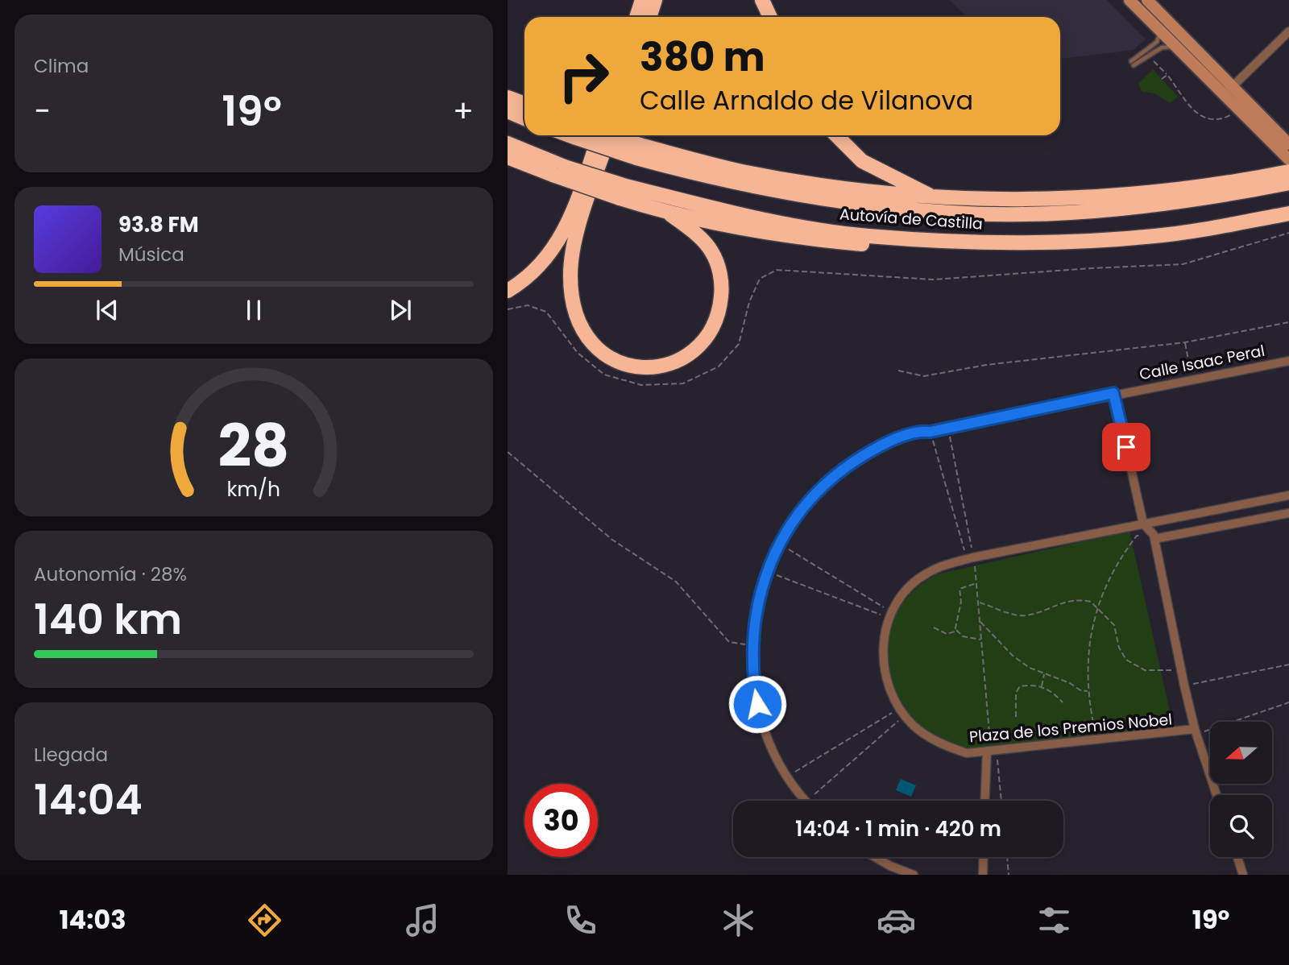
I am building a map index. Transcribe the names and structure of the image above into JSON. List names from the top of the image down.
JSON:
{
  "streets": {
    "highway": ["Autovía de Castilla"],
    "street": ["Calle Isaac Peral", "Plaza de los Premios Nobel"]
  },
  "north": "left",
  "page": {
    "tile": [
      "Clima",
      ["Autonomía · 28%", "140 km"],
      ["Llegada", "14:04"]
    ],
    "turn": ["380 m", "Calle Arnaldo de Vilanova"],
    "heat": ["−", "19°", "+"],
    "song": ["93.8 FM", "Música"],
    "limit": "30",
    "trip": "14:04 · 1 min · 420 m",
    "tabs": ["14:03", "19°"],
    "gauge": ["28", "km/h"]
  }
}
